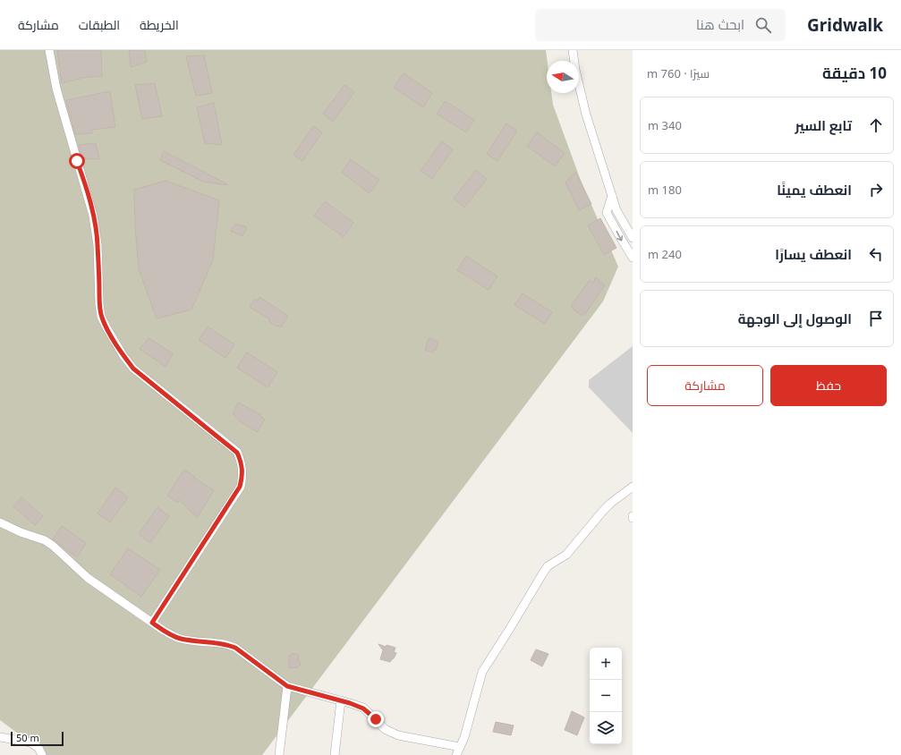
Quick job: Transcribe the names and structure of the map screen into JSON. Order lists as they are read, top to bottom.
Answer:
{
  "scale_bar": "50 m",
  "north": "left",
  "page": {
    "header": "Gridwalk",
    "search": "ابحث هنا",
    "nav": ["الخريطة", "الطبقات", "مشاركة"],
    "heading": ["10 دقيقة", "سيرًا · 760 m"],
    "list": [
      ["تابع السير", "340 m"],
      ["انعطف يمينًا", "180 m"],
      ["انعطف يسارًا", "240 m"],
      "الوصول إلى الوجهة"
    ],
    "buttons": ["حفظ", "مشاركة"],
    "map_buttons": ["+", "−"],
    "scale": "50 m"
  }
}
